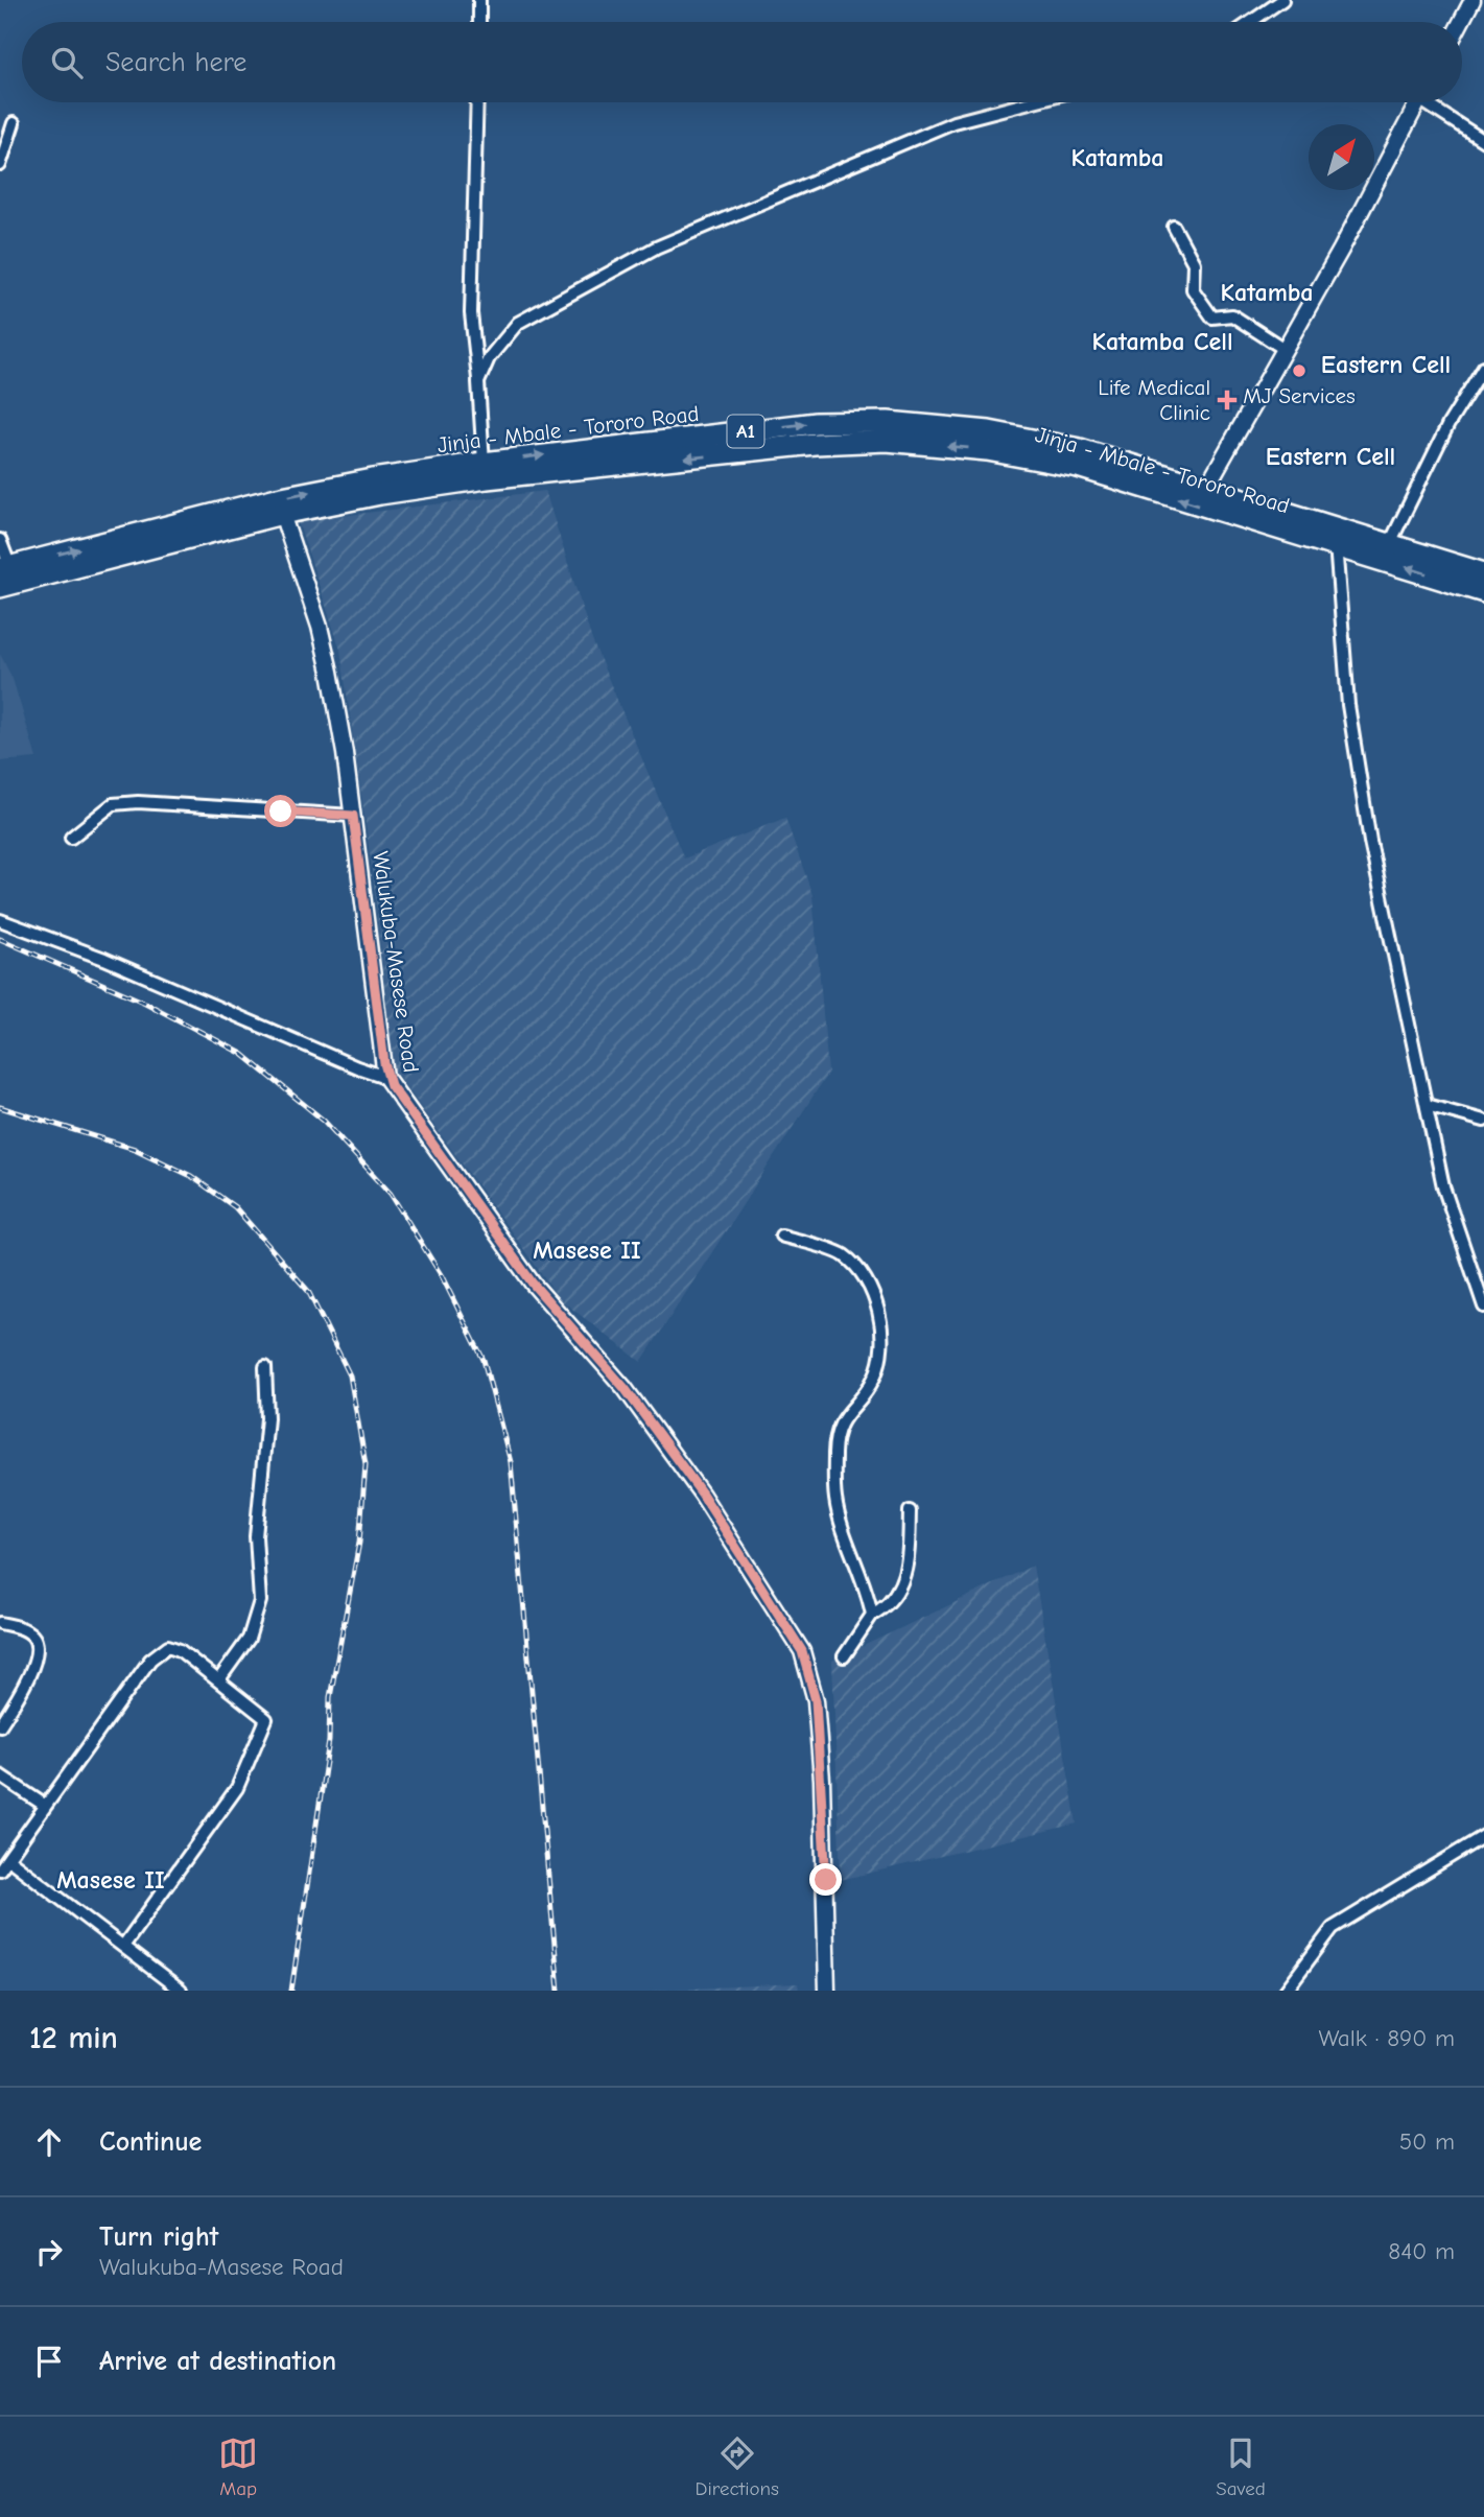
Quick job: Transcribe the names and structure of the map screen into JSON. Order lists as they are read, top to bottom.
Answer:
{
  "streets": {
    "highway": ["Jinja - Mbale - Tororo Road", "A1"],
    "street": ["Walukuba-Masese Road"]
  },
  "crossings": [
    ["Jinja - Mbale - Tororo Road", "Walukuba-Masese Road"]
  ],
  "districts": [
    "Katamba",
    "Katamba",
    "Katamba Cell",
    "Eastern Cell",
    "Eastern Cell",
    "Masese II",
    "Masese II"
  ],
  "places": {
    "other": ["MJ Services"],
    "health": ["Life Medical Clinic"]
  },
  "north": "top right",
  "page": {
    "search": "Search here",
    "heading": ["12 min", "Walk · 890 m"],
    "list": [
      ["Continue", "50 m"],
      ["Turn right", "Walukuba-Masese Road", "840 m"],
      "Arrive at destination"
    ],
    "nav": ["Map", "Directions", "Saved"]
  }
}
